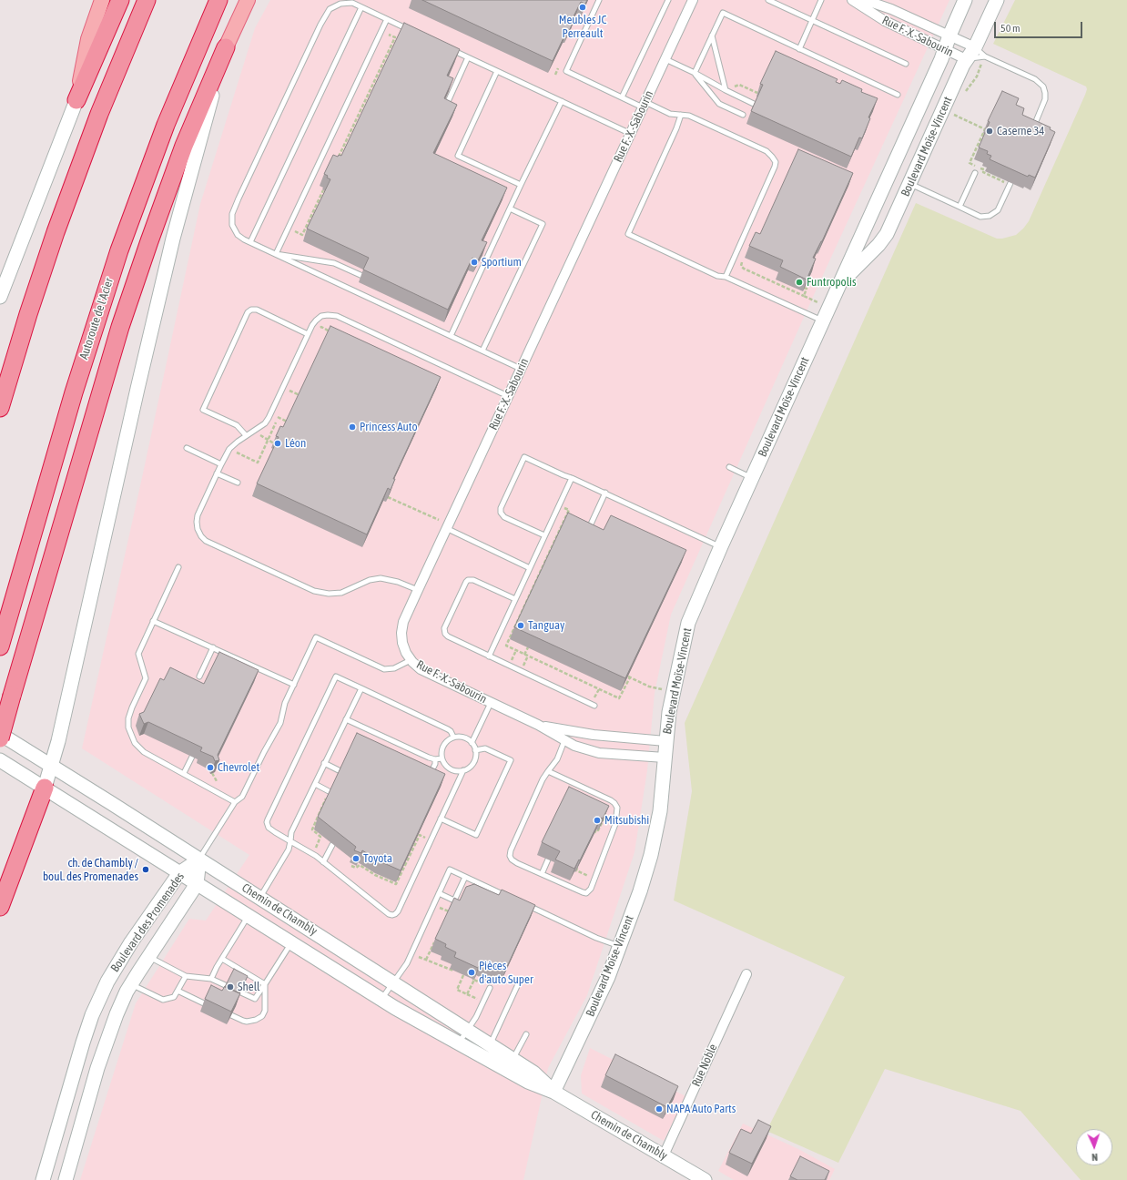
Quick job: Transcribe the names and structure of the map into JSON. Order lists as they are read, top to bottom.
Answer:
{
  "streets": {
    "highway": ["Autoroute de l'Acier"],
    "street": [
      "Rue F.-X.-Sabourin",
      "Boulevard Moïse-Vincent",
      "Chemin de Chambly",
      "Boulevard des Promenades",
      "Rue Noble"
    ]
  },
  "crossings": [
    ["Rue F.-X.-Sabourin", "Boulevard Moïse-Vincent"],
    ["Boulevard Moïse-Vincent", "Chemin de Chambly"],
    ["Chemin de Chambly", "Boulevard des Promenades"],
    ["Chemin de Chambly", "Rue Noble"]
  ],
  "places": [
    "Meubles JC Perreault",
    "Caserne 34",
    "Sportium",
    "Funtropolis",
    "Princess Auto",
    "Léon",
    "Tanguay",
    "Chevrolet",
    "Mitsubishi",
    "Toyota",
    "ch. de Chambly / boul. des Promenades",
    "Pièces d'auto Super",
    "Shell",
    "NAPA Auto Parts"
  ],
  "scale_bar": "50 m",
  "north": "bottom"
}
